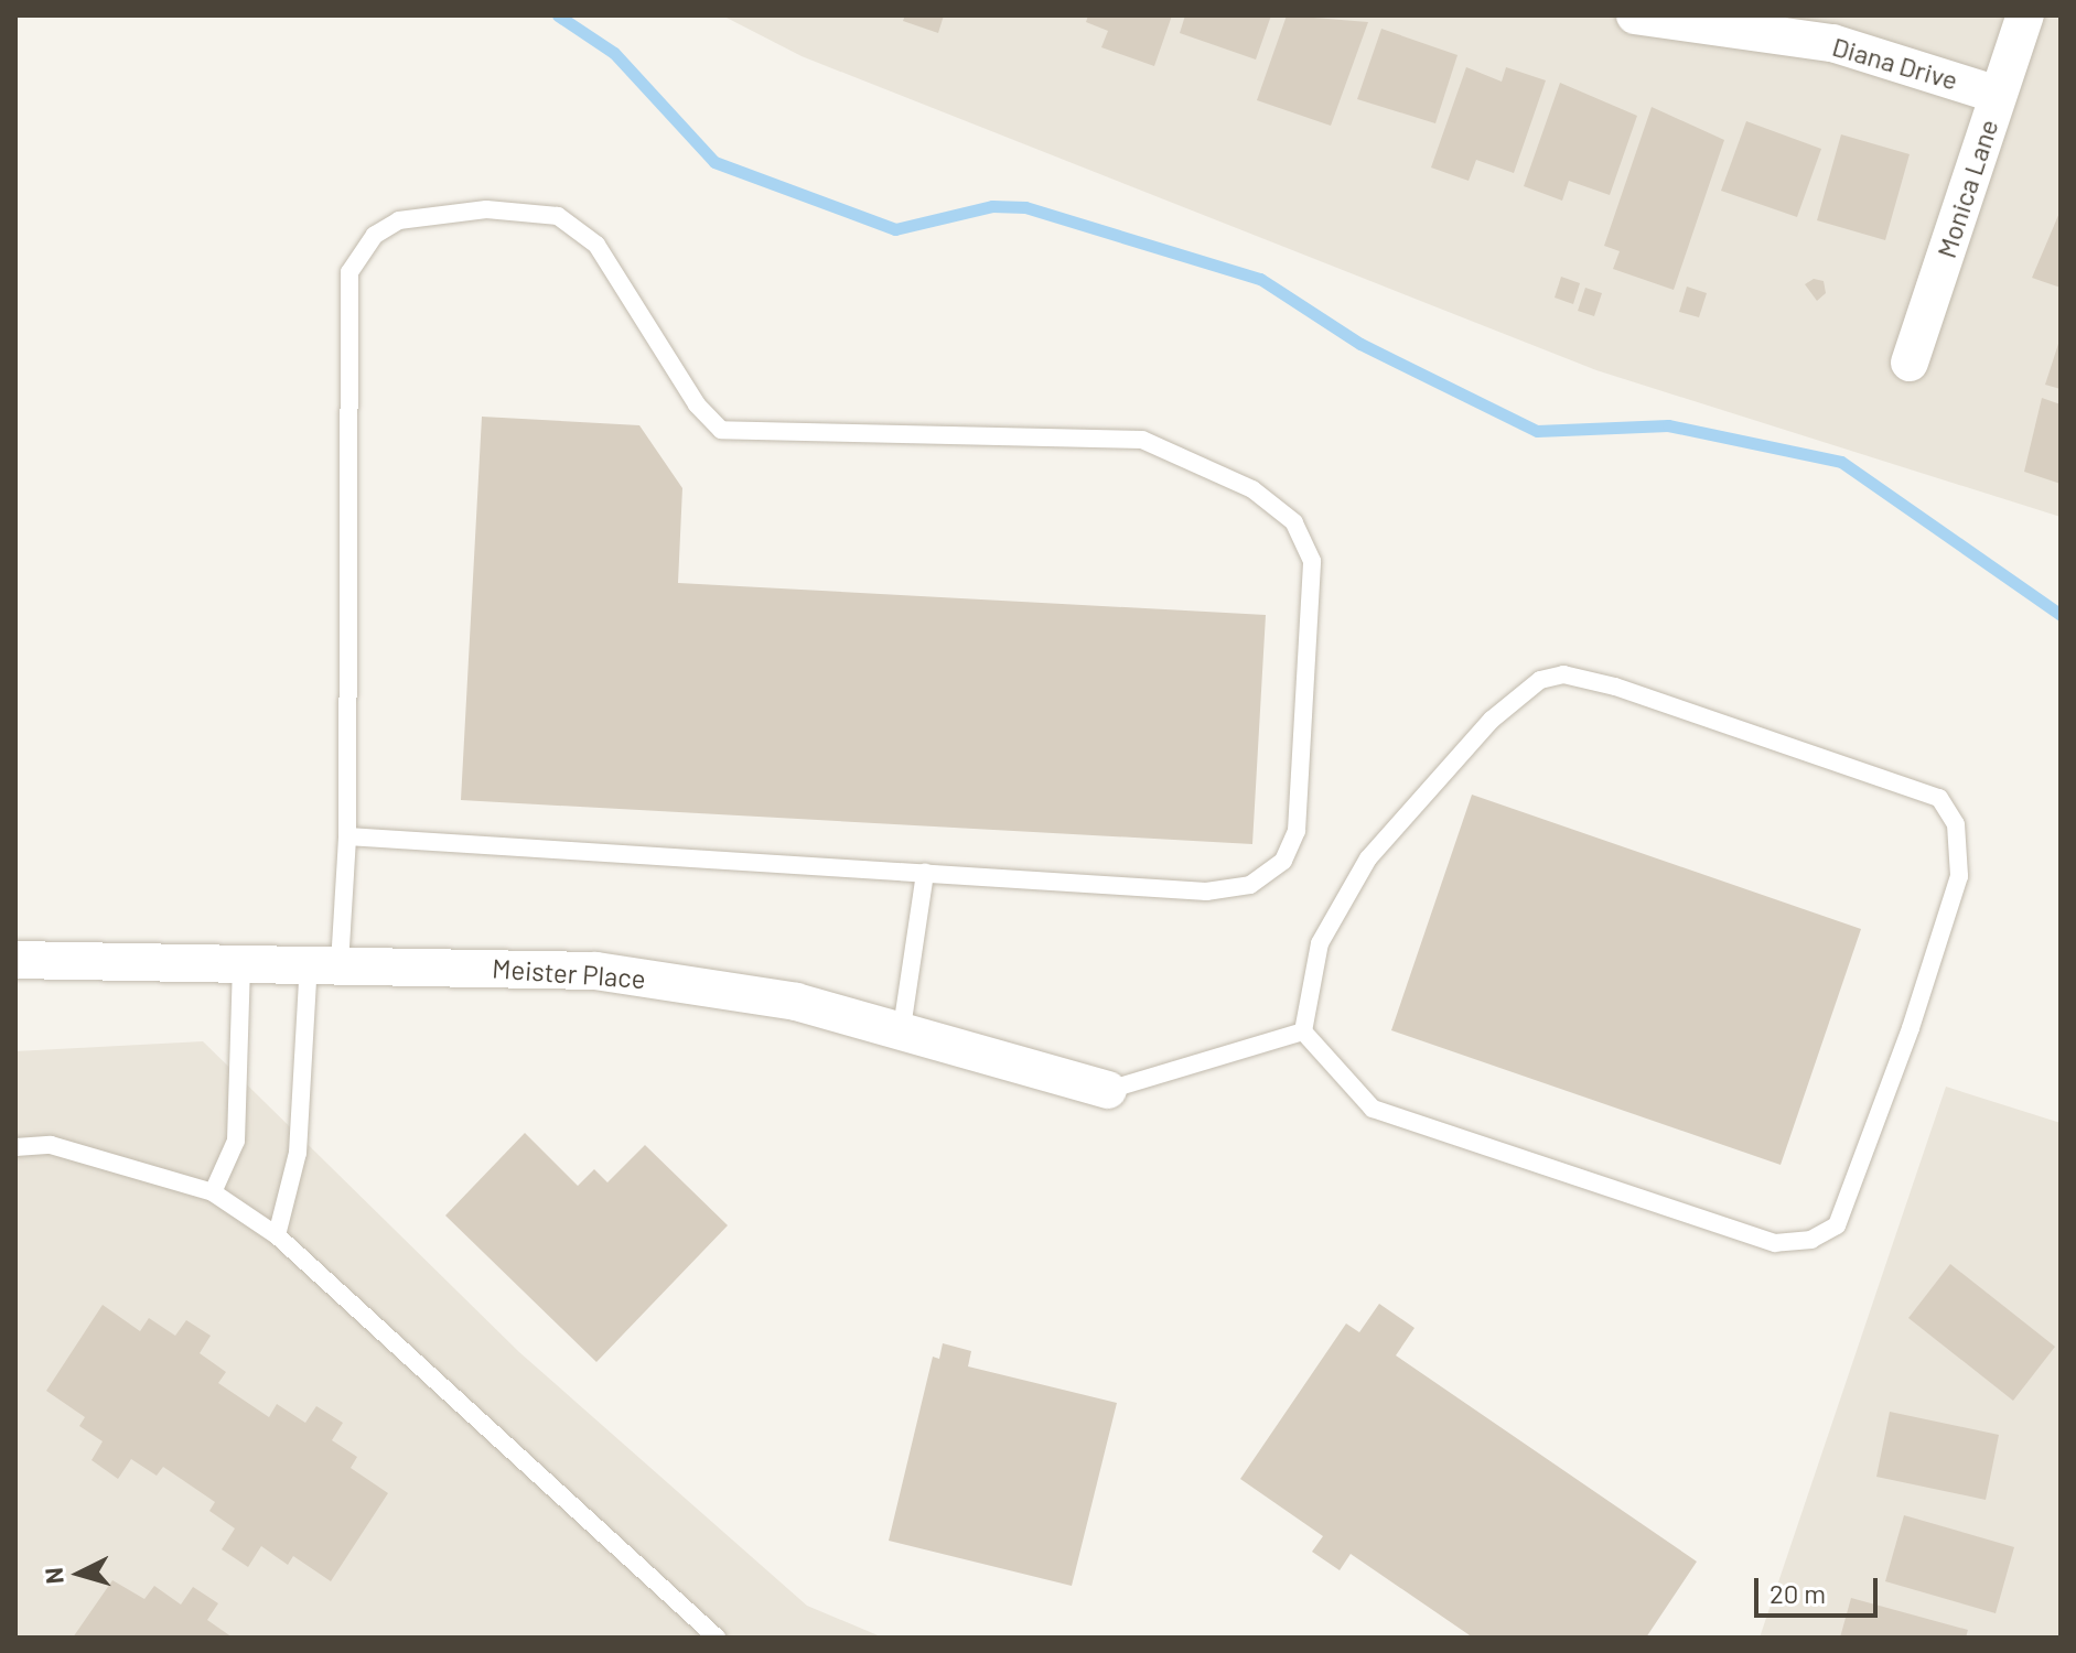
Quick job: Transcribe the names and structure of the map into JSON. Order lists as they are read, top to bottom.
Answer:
{
  "streets": {
    "street": ["Diana Drive", "Monica Lane", "Meister Place"]
  },
  "crossings": [
    ["Diana Drive", "Monica Lane"]
  ],
  "scale_bar": "20 m",
  "north": "left"
}
